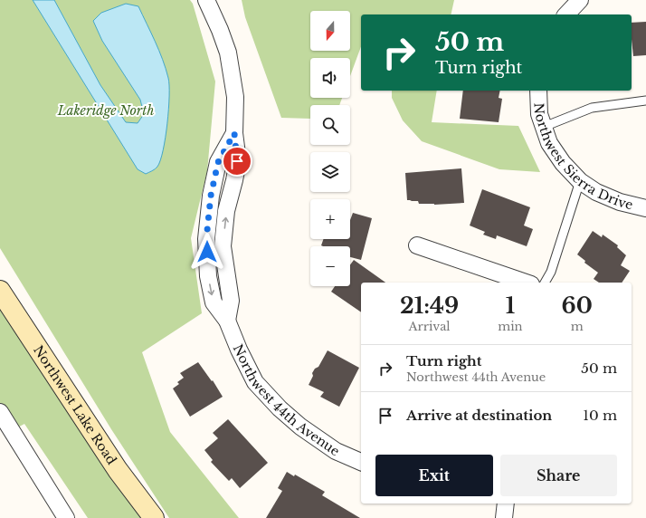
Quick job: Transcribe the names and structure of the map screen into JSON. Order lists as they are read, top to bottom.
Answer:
{
  "streets": {
    "main road": ["Northwest Lake Road"],
    "street": ["Northwest Sierra Drive", "Northwest 44th Avenue"]
  },
  "parks": ["Lakeridge North"],
  "north": "bottom",
  "page": {
    "map_buttons": ["+", "−"],
    "turn": ["50 m", "Turn right"],
    "eta": [
      "21:49",
      "Arrival",
      "1",
      "min",
      "60",
      "m"
    ],
    "list": [
      {
        "name": "Turn right",
        "note": "Northwest 44th Avenue",
        "value": "50 m"
      },
      {
        "name": "Arrive at destination",
        "value": "10 m"
      }
    ],
    "buttons": ["Exit", "Share"]
  }
}
